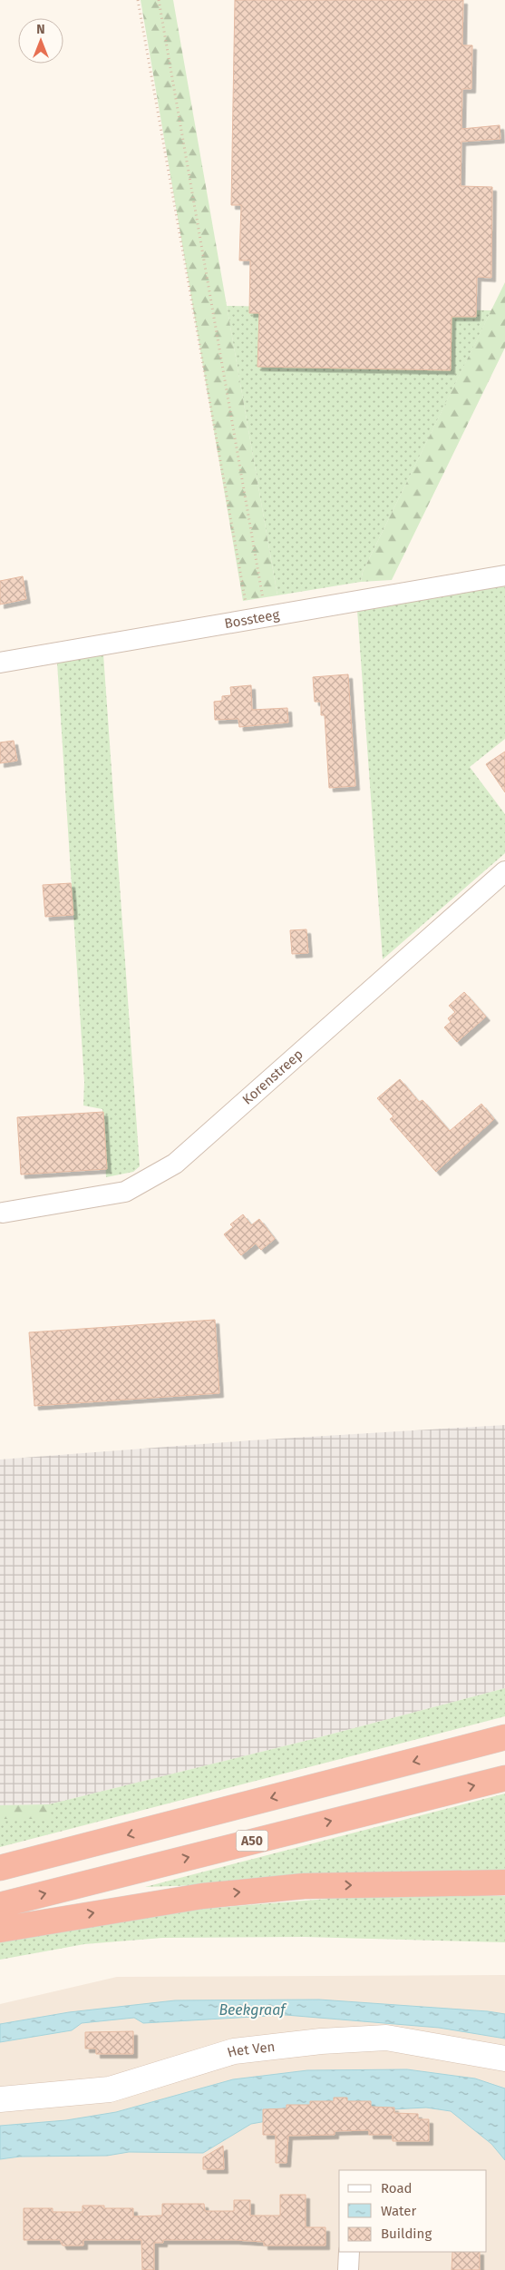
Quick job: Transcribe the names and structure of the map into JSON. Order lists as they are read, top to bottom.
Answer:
{
  "streets": {
    "highway": ["A50"],
    "street": ["Bossteeg", "Korenstreep", "Het Ven"]
  },
  "water": ["Beekgraaf"],
  "legend": ["Road", "Water", "Building"],
  "north": "top"
}
